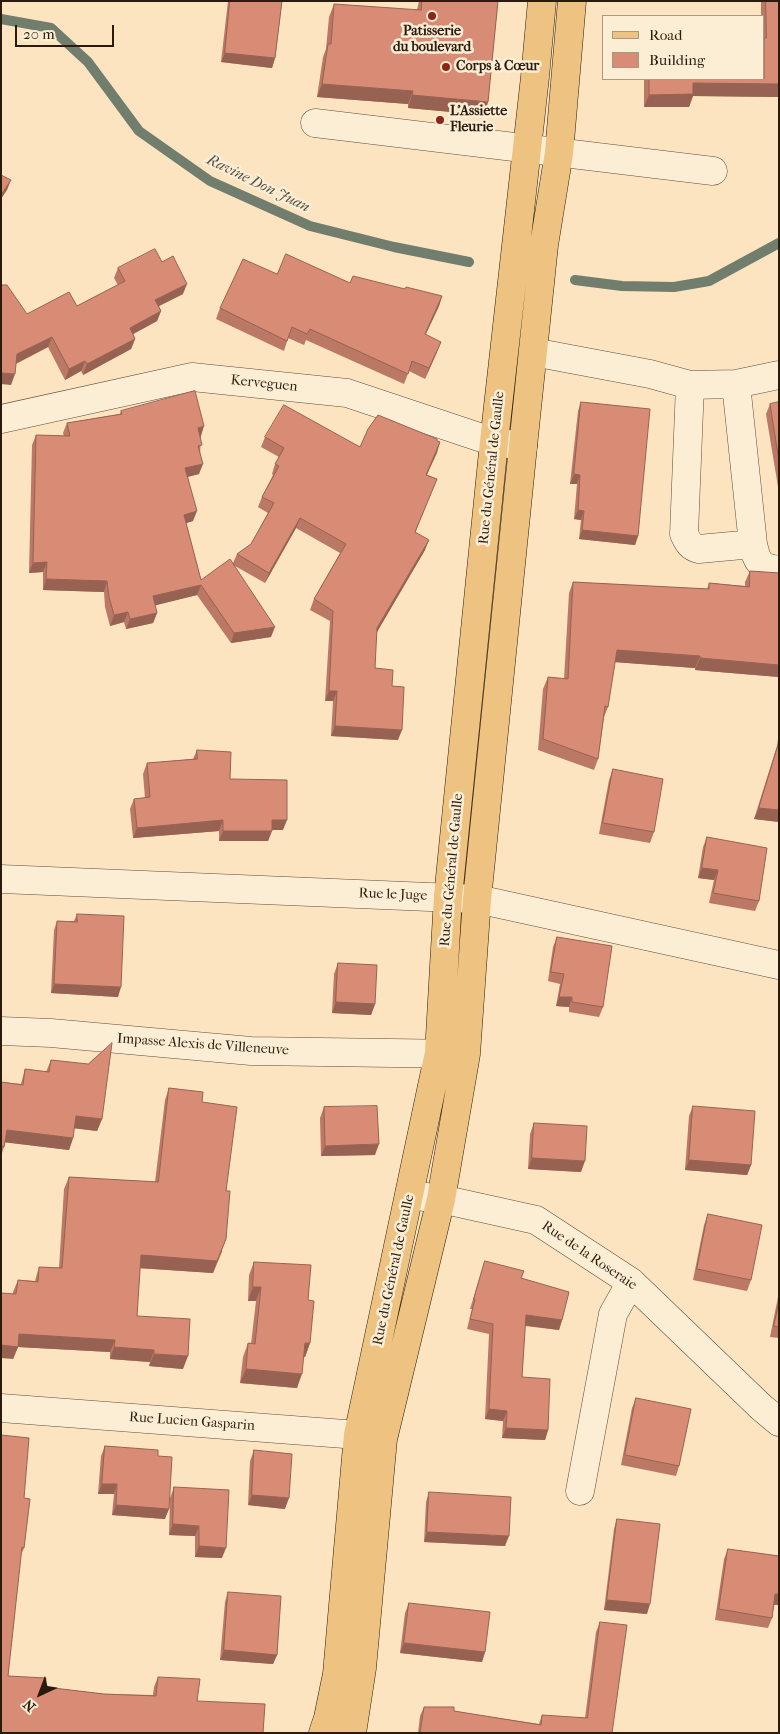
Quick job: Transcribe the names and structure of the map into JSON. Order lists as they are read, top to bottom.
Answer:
{
  "streets": {
    "main road": ["Rue du Général de Gaulle"],
    "street": [
      "Kerveguen",
      "Rue le Juge",
      "Impasse Alexis de Villeneuve",
      "Rue de la Roseraie",
      "Rue Lucien Gasparin"
    ]
  },
  "crossings": [
    ["Kerveguen", "Rue du Général de Gaulle"],
    ["Rue du Général de Gaulle", "Rue le Juge"],
    ["Rue du Général de Gaulle", "Impasse Alexis de Villeneuve"],
    ["Rue du Général de Gaulle", "Rue de la Roseraie"],
    ["Rue du Général de Gaulle", "Rue Lucien Gasparin"]
  ],
  "water": ["Ravine Don Juan"],
  "places": ["Patisserie du boulevard", "Corps à Cœur", "L'Assiette Fleurie"],
  "legend": ["Road", "Building"],
  "scale_bar": "20 m",
  "north": "bottom left"
}
